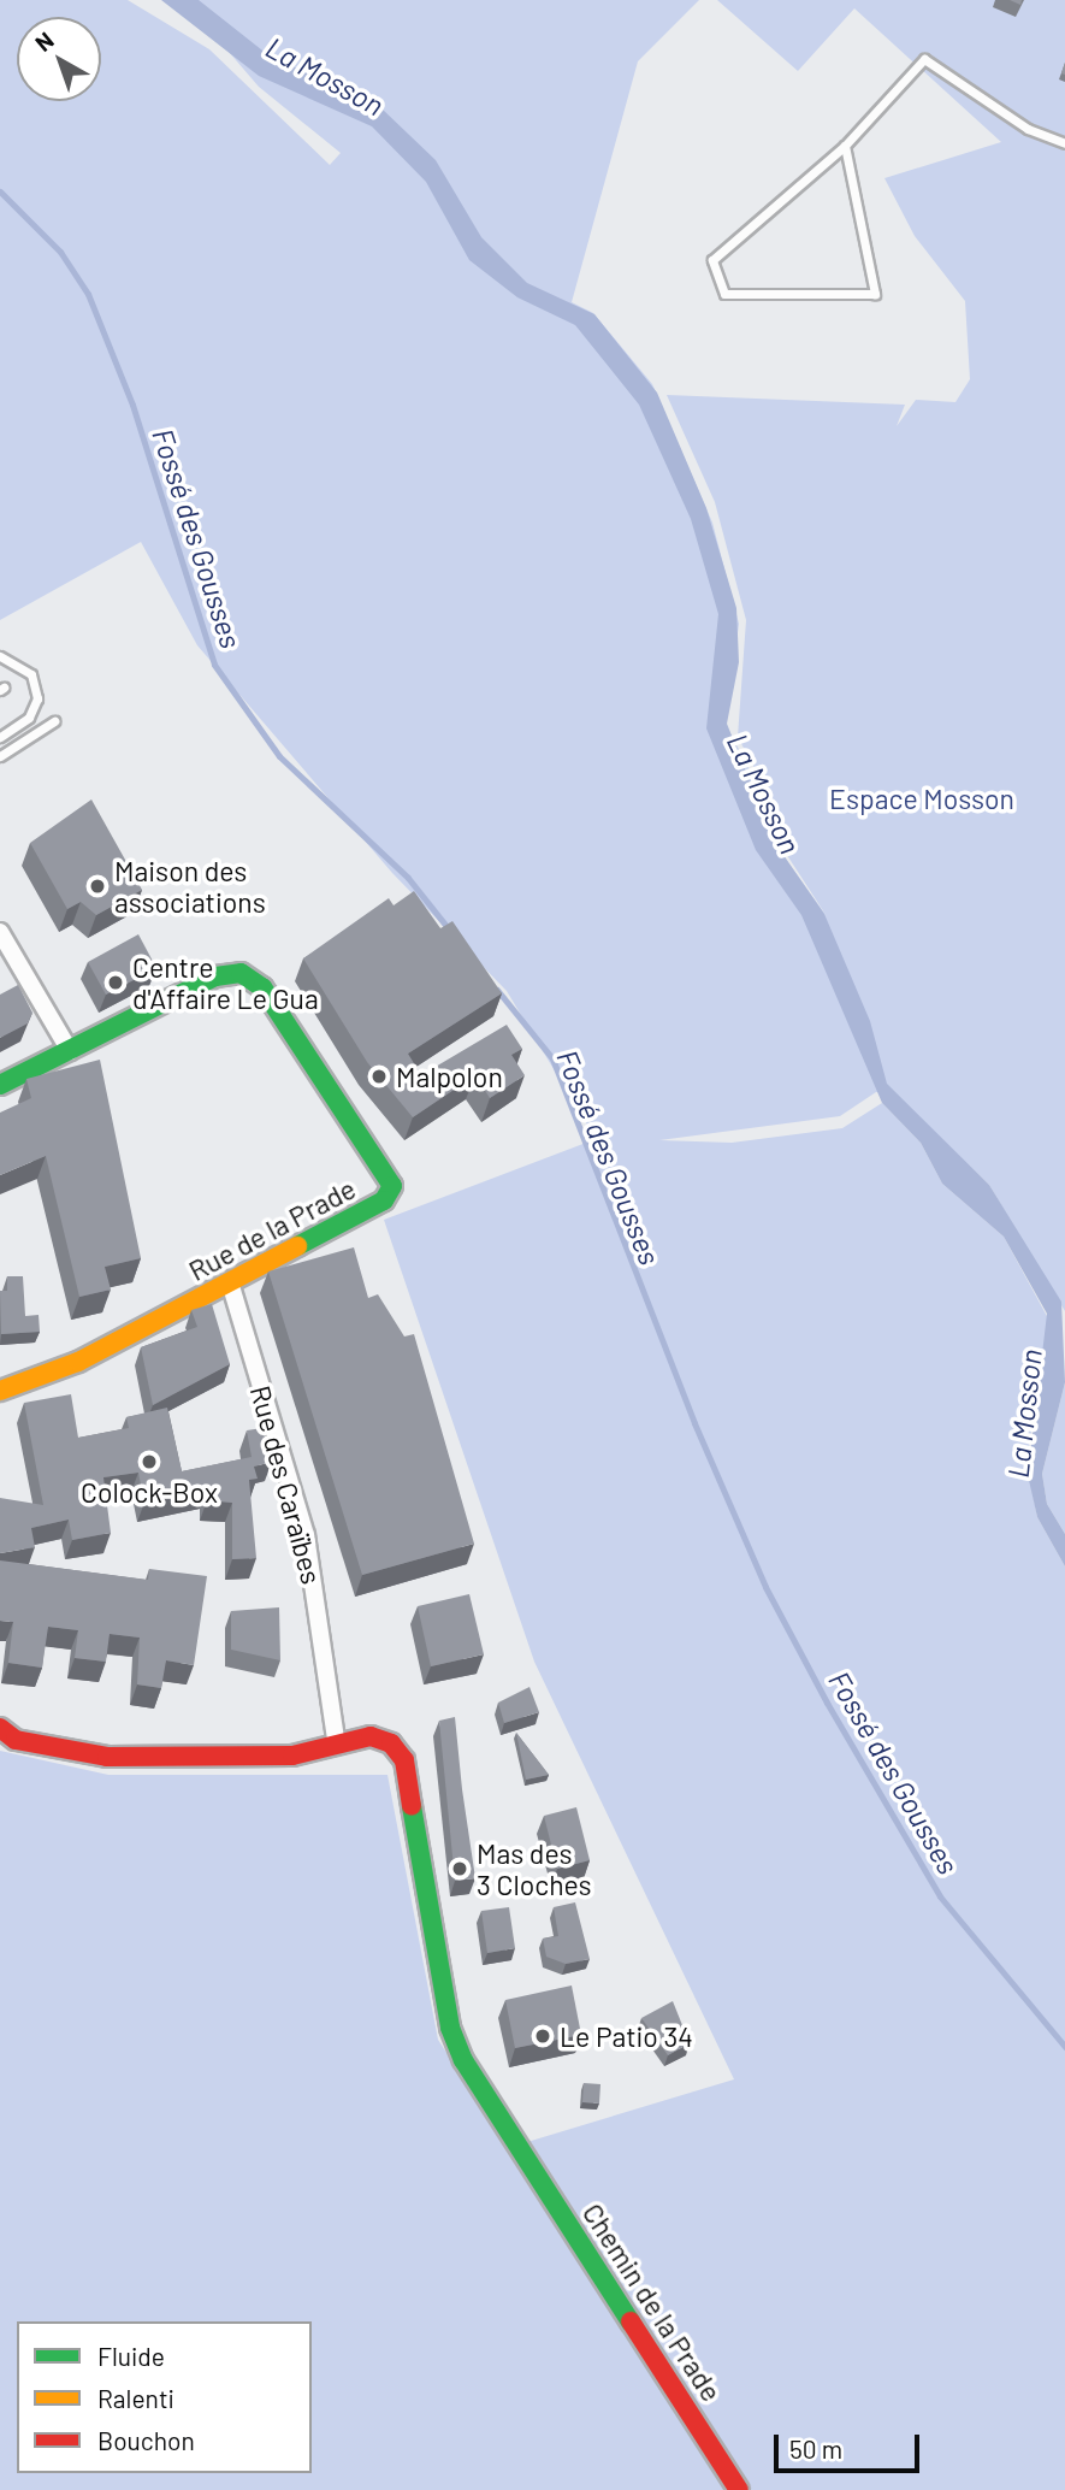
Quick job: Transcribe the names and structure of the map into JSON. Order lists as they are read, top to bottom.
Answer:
{
  "streets": {
    "street": ["Rue de la Prade", "Rue des Caraïbes", "Chemin de la Prade"]
  },
  "crossings": [
    ["Rue de la Prade", "Rue des Caraïbes"],
    ["Rue des Caraïbes", "Chemin de la Prade"]
  ],
  "water": ["La Mosson", "Fossé des Gousses"],
  "parks": ["Espace Mosson"],
  "places": [
    "Maison des associations",
    "Centre d'Affaire Le Gua",
    "Malpolon",
    "Colock-Box",
    "Mas des 3 Cloches",
    "Le Patio 34"
  ],
  "legend": ["Fluide", "Ralenti", "Bouchon"],
  "scale_bar": "50 m",
  "north": "top left"
}
